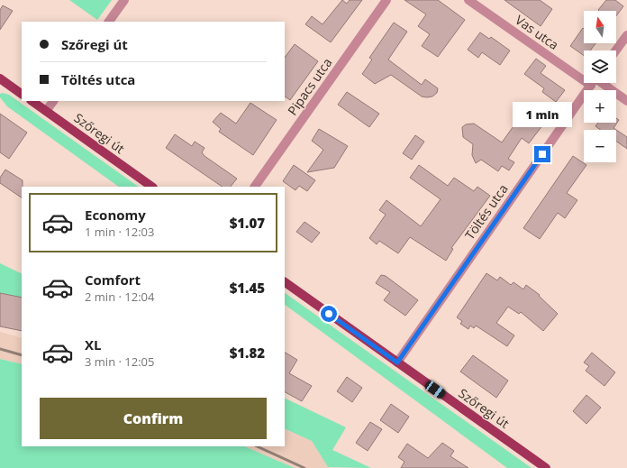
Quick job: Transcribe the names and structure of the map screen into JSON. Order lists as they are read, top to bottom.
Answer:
{
  "streets": {
    "main road": ["Szőregi út"],
    "street": ["Vas utca", "Pipacs utca", "Töltés utca"]
  },
  "crossings": [
    ["Szőregi út", "Töltés utca"]
  ],
  "north": "top",
  "page": {
    "map_buttons": ["+", "−"],
    "banner": ["Szőregi út", "Töltés utca"],
    "bubble": "1 min",
    "list": [
      {
        "name": "Economy",
        "note": "1 min · 12:03",
        "value": "$1.07"
      },
      {
        "name": "Comfort",
        "note": "2 min · 12:04",
        "value": "$1.45"
      },
      {
        "name": "XL",
        "note": "3 min · 12:05",
        "value": "$1.82"
      }
    ],
    "buttons": "Confirm"
  }
}
